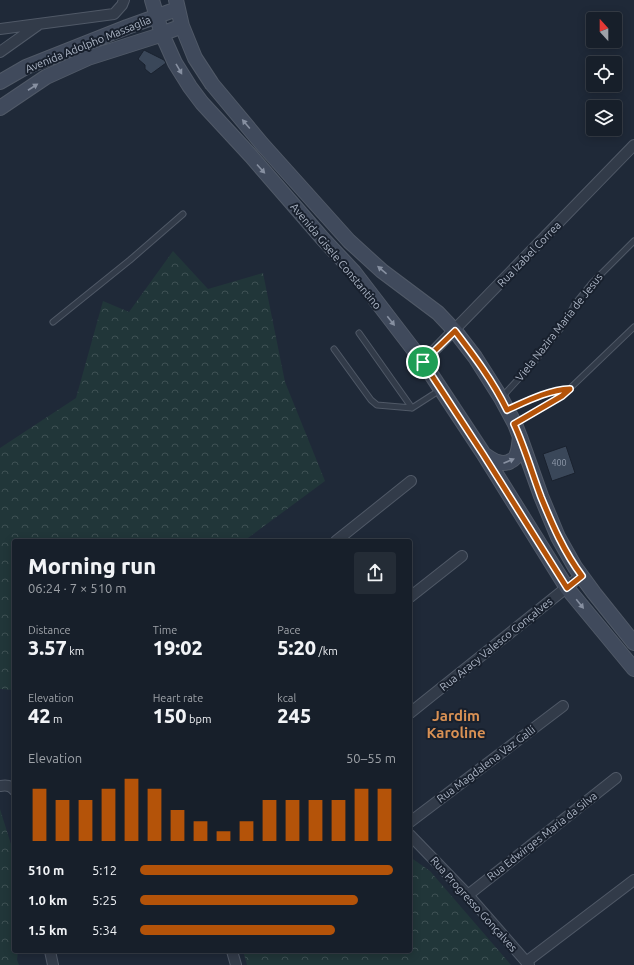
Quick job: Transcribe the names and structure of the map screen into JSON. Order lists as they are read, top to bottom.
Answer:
{
  "streets": {
    "main road": ["Avenida Adolpho Massaglia", "Avenida Gisele Constantino"],
    "street": [
      "Rua Izabel Correa",
      "Rua Aracy Valesco Gonçalves",
      "Rua Magdalena Vaz Galli",
      "Rua Edwirges Maria da Silva",
      "Rua Progresso Gonçalves"
    ],
    "lane": ["Viela Nazira Maria de Jesus"]
  },
  "crossings": [
    ["Avenida Adolpho Massaglia", "Avenida Gisele Constantino"],
    ["Rua Izabel Correa", "Avenida Gisele Constantino"],
    ["Avenida Gisele Constantino", "Viela Nazira Maria de Jesus"],
    ["Avenida Gisele Constantino", "Rua Aracy Valesco Gonçalves"],
    ["Rua Edwirges Maria da Silva", "Rua Progresso Gonçalves"]
  ],
  "districts": ["Jardim Karoline"],
  "house_numbers": ["400"],
  "north": "top",
  "page": {
    "heading": ["Morning run", "06:24 · 7 × 510 m"],
    "stats": [
      ["Distance", "3.57 km"],
      ["Time", "19:02"],
      ["Pace", "5:20 /km"],
      ["Elevation", "42 m"],
      ["Heart rate", "150 bpm"],
      ["kcal", "245"]
    ],
    "chart": ["Elevation", "50–55 m"],
    "list": [
      {
        "name": "510 m",
        "note": "5:12"
      },
      {
        "name": "1.0 km",
        "note": "5:25"
      },
      {
        "name": "1.5 km",
        "note": "5:34"
      }
    ]
  }
}
